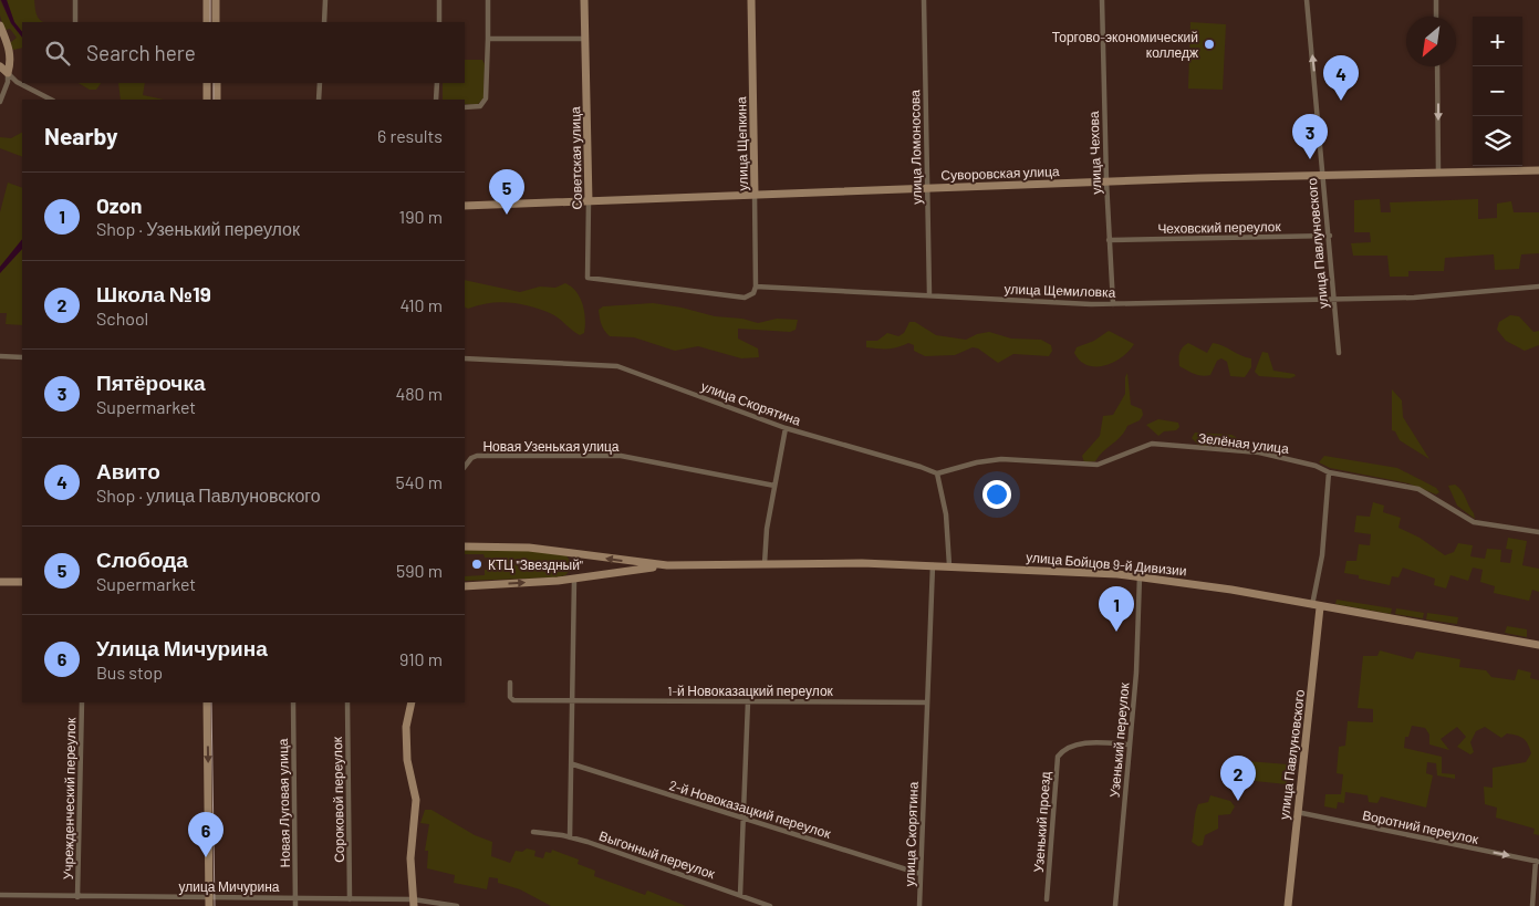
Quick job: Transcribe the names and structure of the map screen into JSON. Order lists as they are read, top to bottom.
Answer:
{
  "streets": {
    "street": [
      "улица Щепкина",
      "улица Ломоносова",
      "улица Чехова",
      "Советская улица",
      "Суворовская улица",
      "Чеховский переулок",
      "улица Павлуновского",
      "улица Щемиловка",
      "улица Скорятина",
      "Зелёная улица",
      "Новая Узенькая улица",
      "улица Бойцов 9-й Дивизии",
      "1-й Новоказацкий переулок",
      "Узенький переулок",
      "Учрежденческий переулок",
      "Сороковой переулок",
      "Новая Луговая улица",
      "2-й Новоказацкий переулок",
      "Узенький проезд",
      "Воротний переулок",
      "Выгонный переулок",
      "улица Мичурина"
    ]
  },
  "crossings": [
    ["улица Щепкина", "Суворовская улица"],
    ["улица Щепкина", "улица Щемиловка"],
    ["улица Ломоносова", "Суворовская улица"],
    ["улица Ломоносова", "улица Щемиловка"],
    ["улица Чехова", "Суворовская улица"],
    ["улица Чехова", "Чеховский переулок"],
    ["улица Чехова", "улица Щемиловка"],
    ["Советская улица", "Суворовская улица"],
    ["Советская улица", "улица Щемиловка"],
    ["Суворовская улица", "улица Павлуновского"],
    ["Чеховский переулок", "улица Павлуновского"],
    ["улица Павлуновского", "улица Щемиловка"],
    ["улица Павлуновского", "Зелёная улица"],
    ["улица Павлуновского", "улица Бойцов 9-й Дивизии"],
    ["улица Павлуновского", "Воротний переулок"],
    ["улица Скорятина", "Зелёная улица"],
    ["улица Скорятина", "улица Бойцов 9-й Дивизии"],
    ["улица Скорятина", "1-й Новоказацкий переулок"],
    ["улица Скорятина", "2-й Новоказацкий переулок"],
    ["улица Бойцов 9-й Дивизии", "Узенький переулок"],
    ["Узенький переулок", "Узенький проезд"],
    ["Учрежденческий переулок", "улица Мичурина"],
    ["Сороковой переулок", "улица Мичурина"],
    ["Новая Луговая улица", "улица Мичурина"]
  ],
  "one_way": ["Воротний переулок"],
  "places": ["Торгово-экономический колледж", "КТЦ \"Звездный\""],
  "north": "bottom left",
  "page": {
    "map_buttons": ["+", "−"],
    "search": "Search here",
    "pins": [
      "4",
      "3",
      "5",
      "1",
      "2",
      "6"
    ],
    "heading": ["Nearby", "6 results"],
    "list": [
      {
        "mark": "1",
        "name": "Ozon",
        "note": "Shop · Узенький переулок",
        "value": "190 m"
      },
      {
        "mark": "2",
        "name": "Школа №19",
        "note": "School",
        "value": "410 m"
      },
      {
        "mark": "3",
        "name": "Пятёрочка",
        "note": "Supermarket",
        "value": "480 m"
      },
      {
        "mark": "4",
        "name": "Авито",
        "note": "Shop · улица Павлуновского",
        "value": "540 m"
      },
      {
        "mark": "5",
        "name": "Слобода",
        "note": "Supermarket",
        "value": "590 m"
      },
      {
        "mark": "6",
        "name": "Улица Мичурина",
        "note": "Bus stop",
        "value": "910 m"
      }
    ]
  }
}
